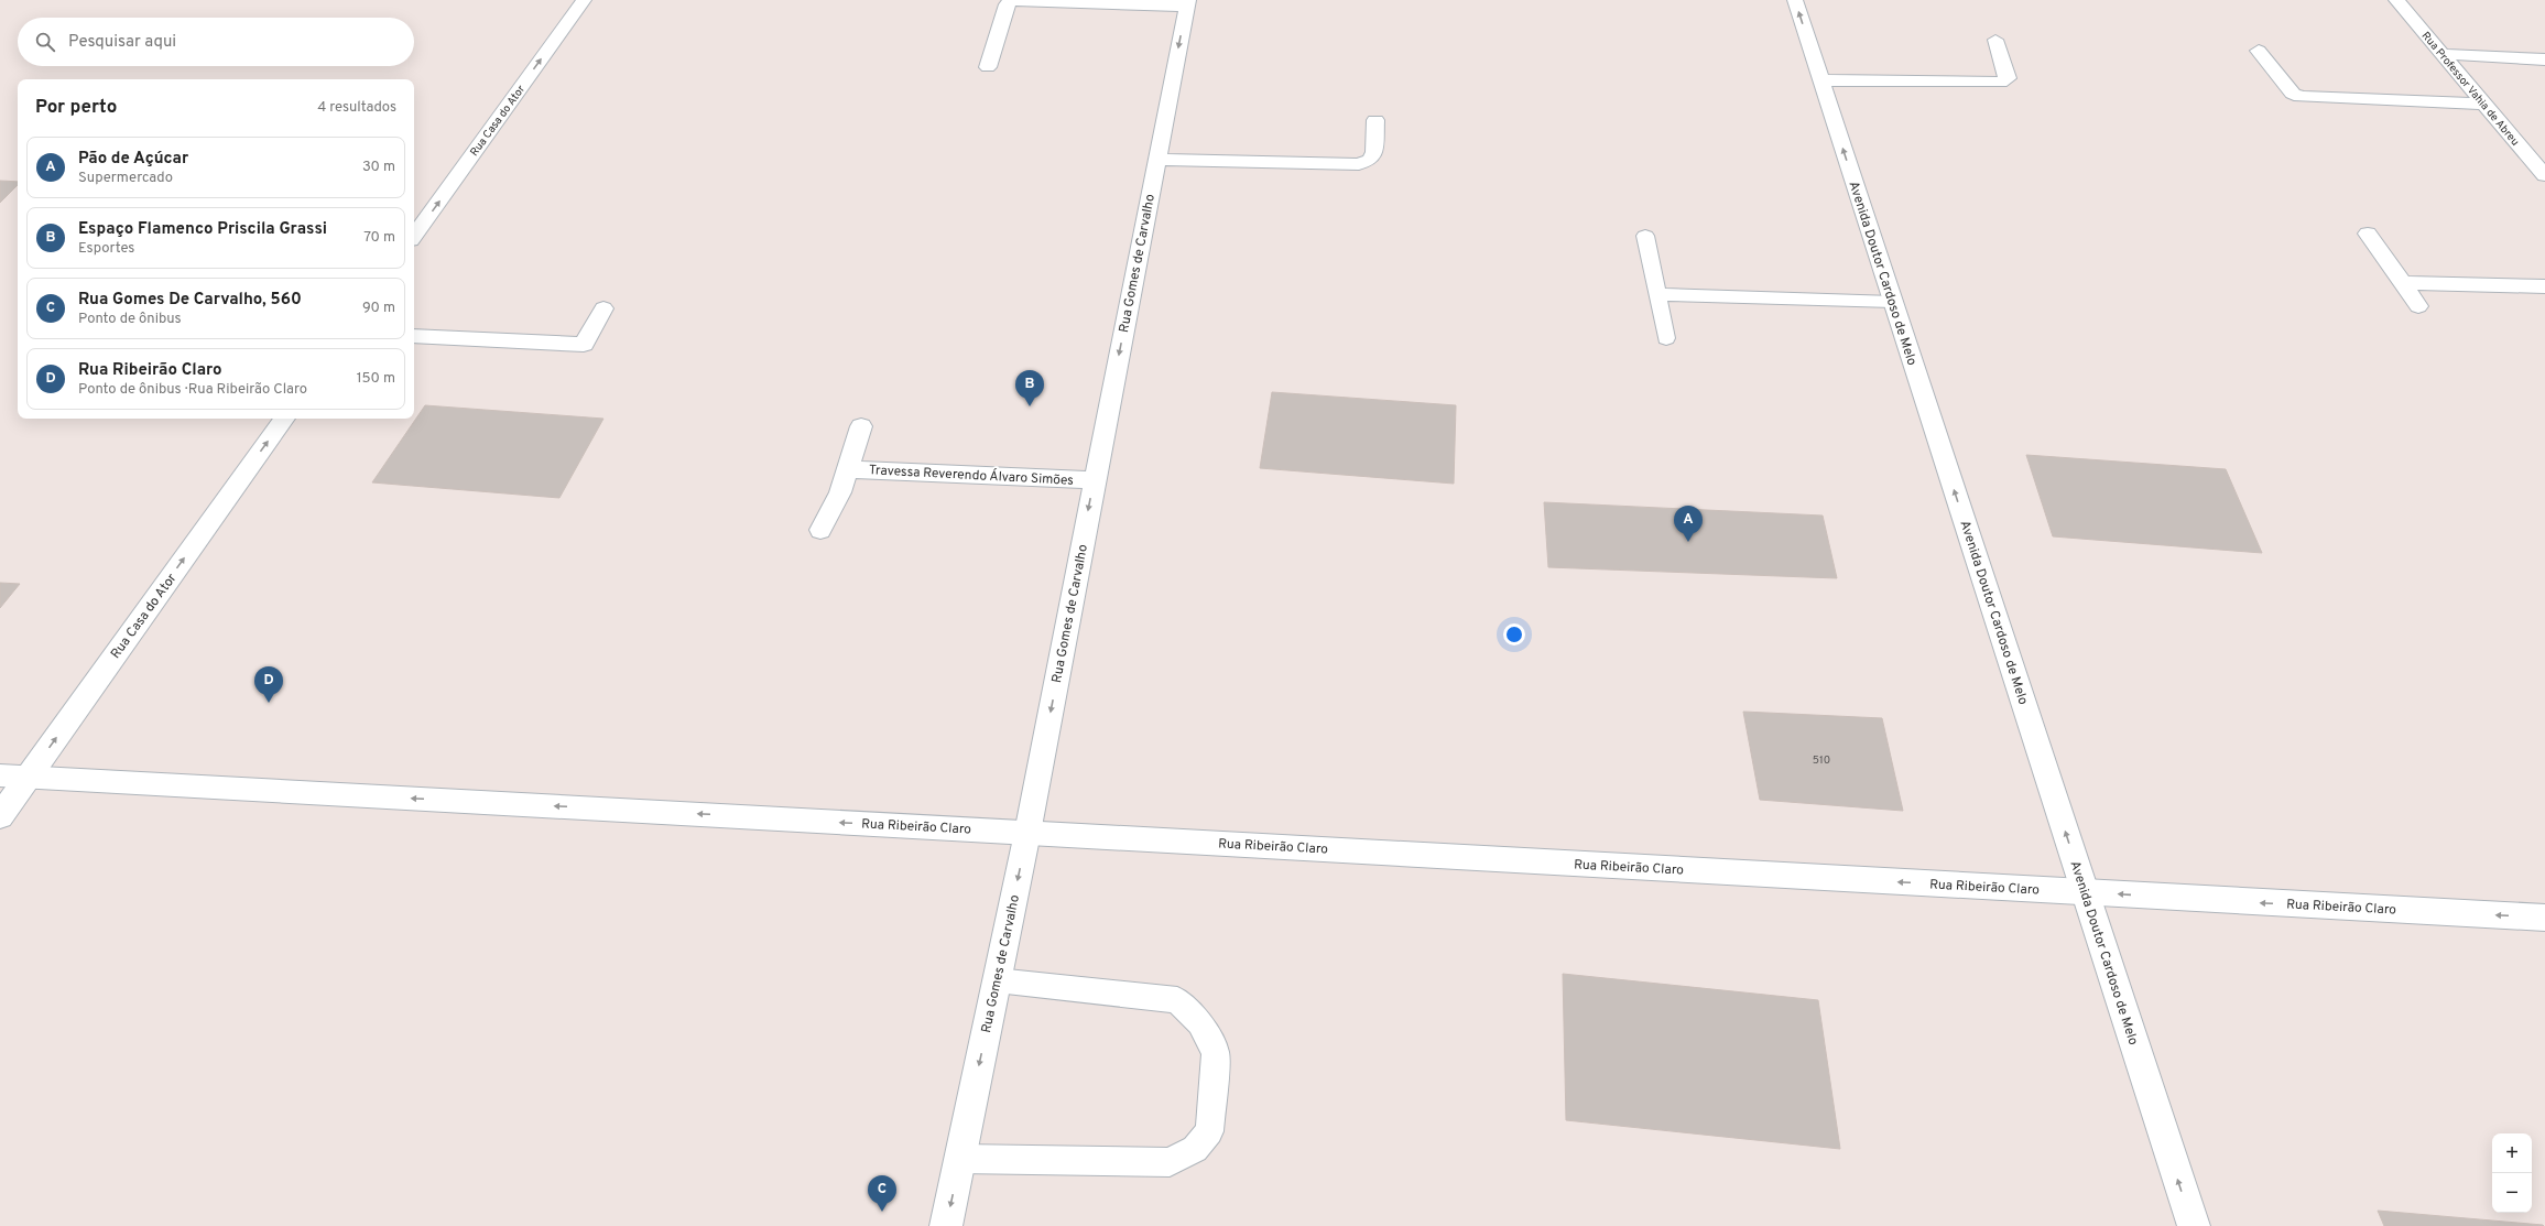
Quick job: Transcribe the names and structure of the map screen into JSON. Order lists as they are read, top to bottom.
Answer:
{
  "streets": {
    "street": [
      "Rua Professor Vahia de Abreu",
      "Rua Casa do Ator",
      "Rua Gomes de Carvalho",
      "Avenida Doutor Cardoso de Melo",
      "Travessa Reverendo Álvaro Simões",
      "Rua Ribeirão Claro"
    ]
  },
  "crossings": [
    ["Rua Casa do Ator", "Rua Ribeirão Claro"],
    ["Rua Gomes de Carvalho", "Travessa Reverendo Álvaro Simões"],
    ["Rua Gomes de Carvalho", "Rua Ribeirão Claro"],
    ["Avenida Doutor Cardoso de Melo", "Rua Ribeirão Claro"]
  ],
  "one_way": [
    "Rua Casa do Ator",
    "Rua Gomes de Carvalho",
    "Avenida Doutor Cardoso de Melo",
    "Rua Ribeirão Claro"
  ],
  "house_numbers": ["510"],
  "page": {
    "search": "Pesquisar aqui",
    "heading": ["Por perto", "4 resultados"],
    "list": [
      {
        "mark": "A",
        "name": "Pão de Açúcar",
        "note": "Supermercado",
        "value": "30 m"
      },
      {
        "mark": "B",
        "name": "Espaço Flamenco Priscila Grassi",
        "note": "Esportes",
        "value": "70 m"
      },
      {
        "mark": "C",
        "name": "Rua Gomes De Carvalho, 560",
        "note": "Ponto de ônibus",
        "value": "90 m"
      },
      {
        "mark": "D",
        "name": "Rua Ribeirão Claro",
        "note": "Ponto de ônibus · Rua Ribeirão Claro",
        "value": "150 m"
      }
    ],
    "pins": [
      "B",
      "A",
      "D",
      "C"
    ],
    "map_buttons": ["+", "−"]
  }
}
